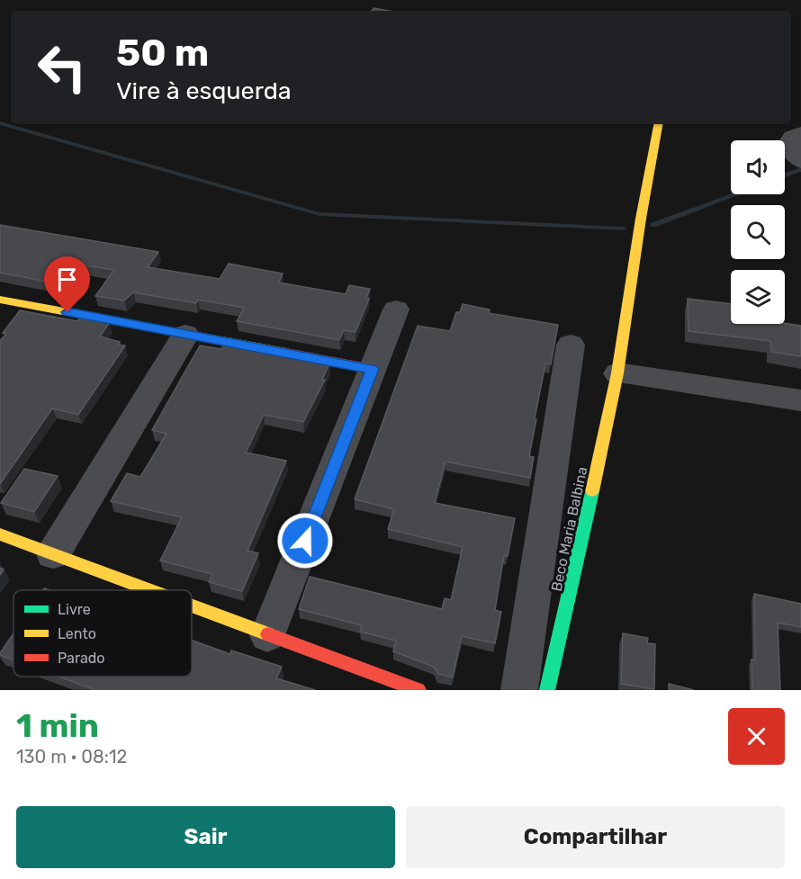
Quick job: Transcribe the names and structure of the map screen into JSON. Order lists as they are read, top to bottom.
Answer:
{
  "streets": {
    "street": ["Beco Maria Balbina"]
  },
  "legend": ["Livre", "Lento", "Parado"],
  "page": {
    "turn": ["50 m", "Vire à esquerda"],
    "heading": ["1 min", "130 m · 08:12"],
    "buttons": ["Sair", "Compartilhar"]
  }
}
